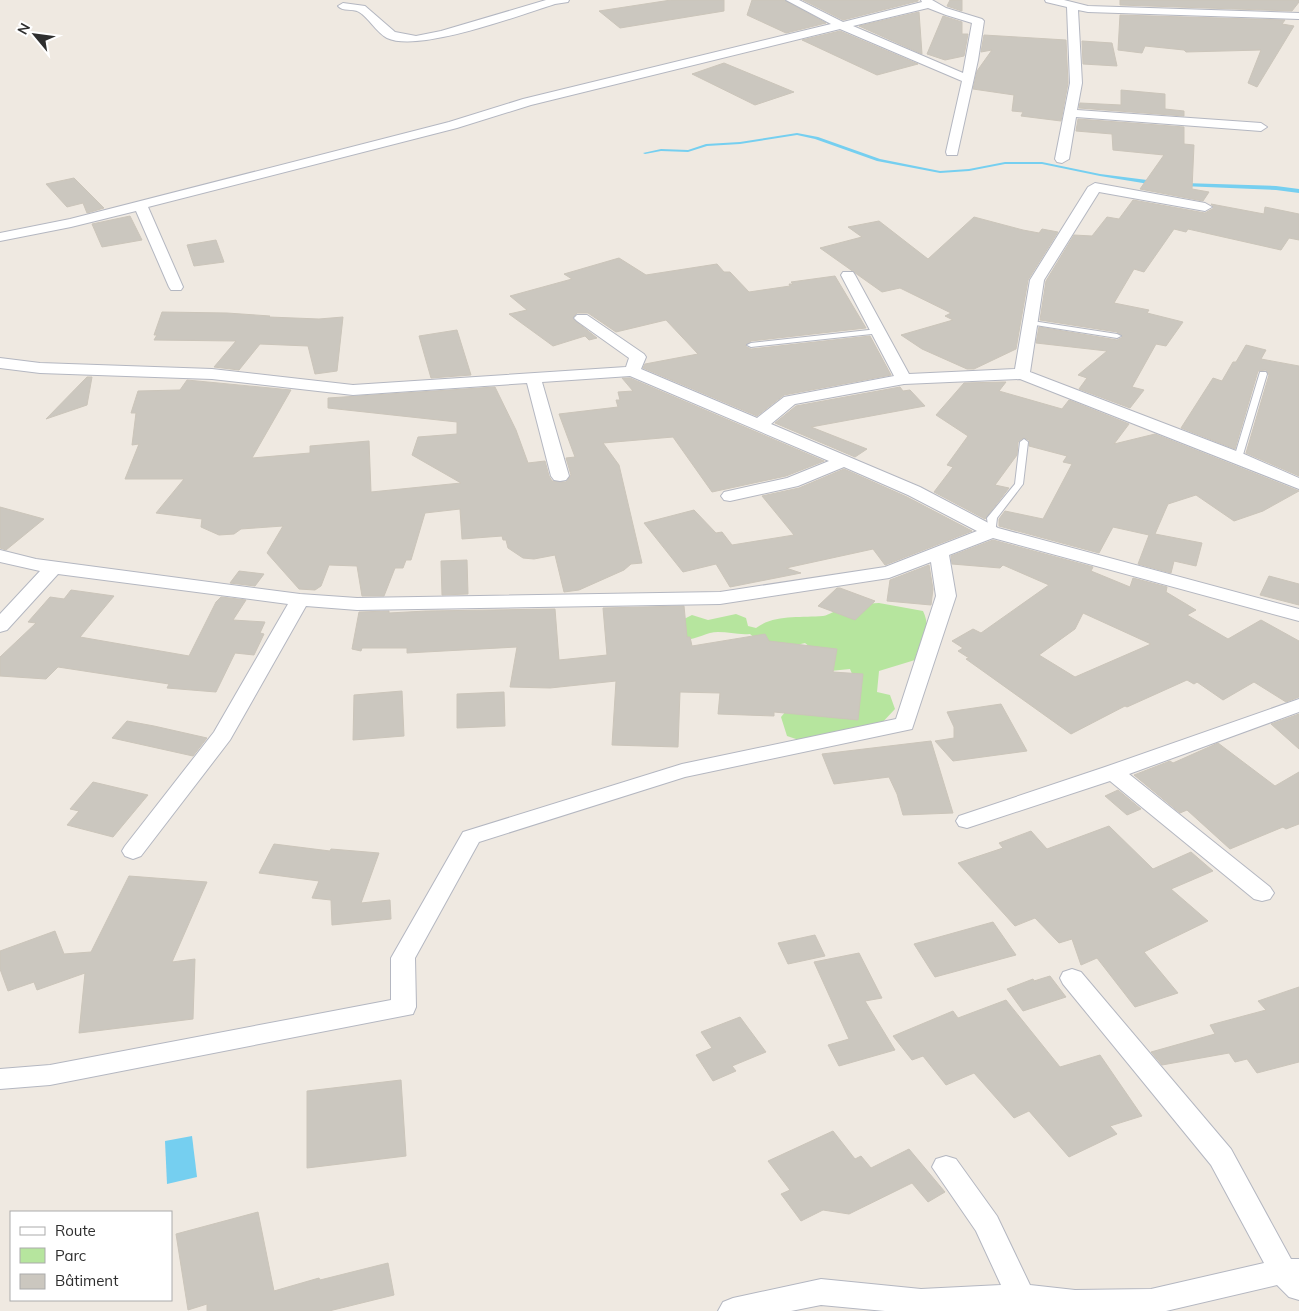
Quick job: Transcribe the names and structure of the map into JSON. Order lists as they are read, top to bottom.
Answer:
{
  "legend": ["Route", "Parc", "Bâtiment"],
  "north": "top left"
}
